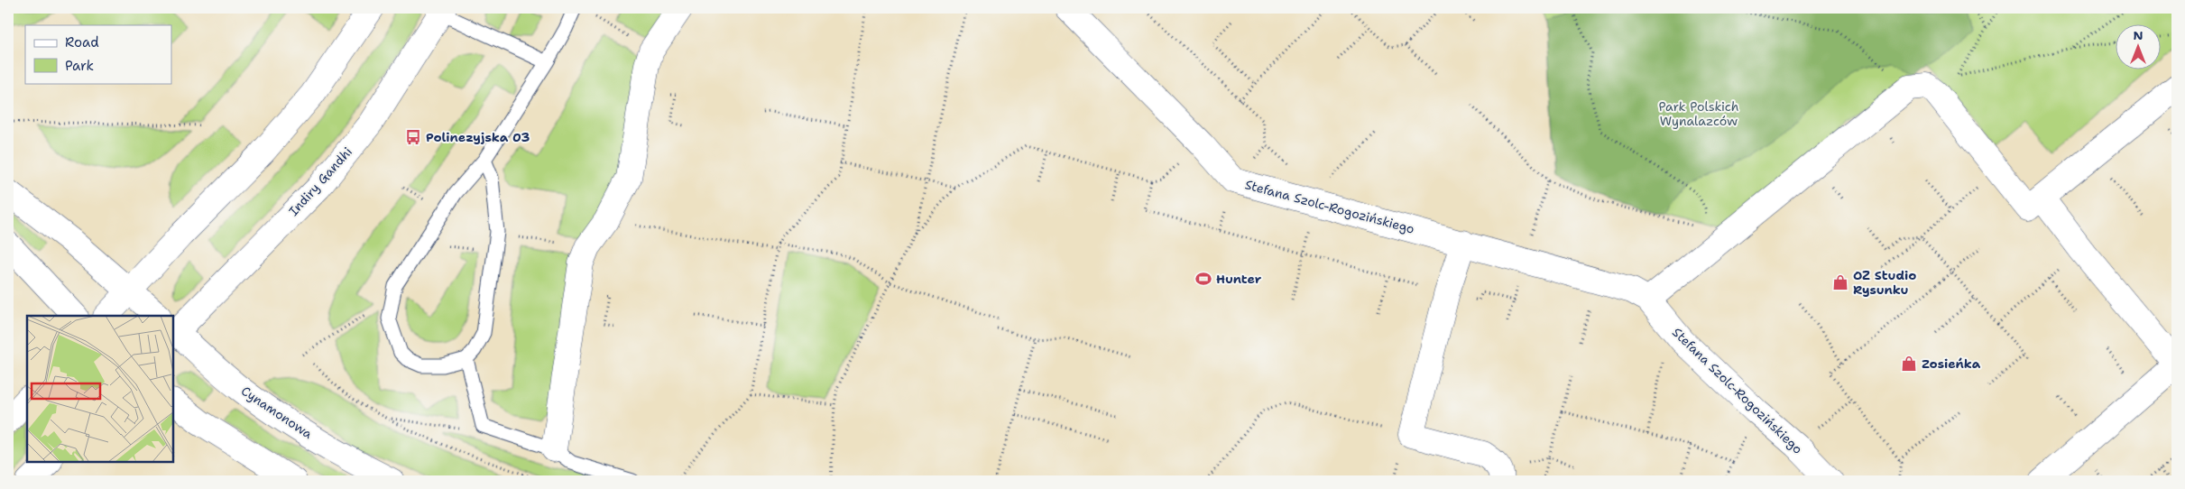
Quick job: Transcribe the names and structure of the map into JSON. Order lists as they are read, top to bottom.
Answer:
{
  "streets": {
    "street": ["Indiry Gandhi", "Stefana Szolc-Rogozińskiego", "Cynamonowa"]
  },
  "parks": ["Park Polskich Wynalazców"],
  "places": {
    "bus stop": ["Polinezyjska 03"],
    "sports": ["Hunter"],
    "shop": ["OZ Studio Rysunku", "Zosieńka"]
  },
  "legend": ["Road", "Park"],
  "north": "top"
}
